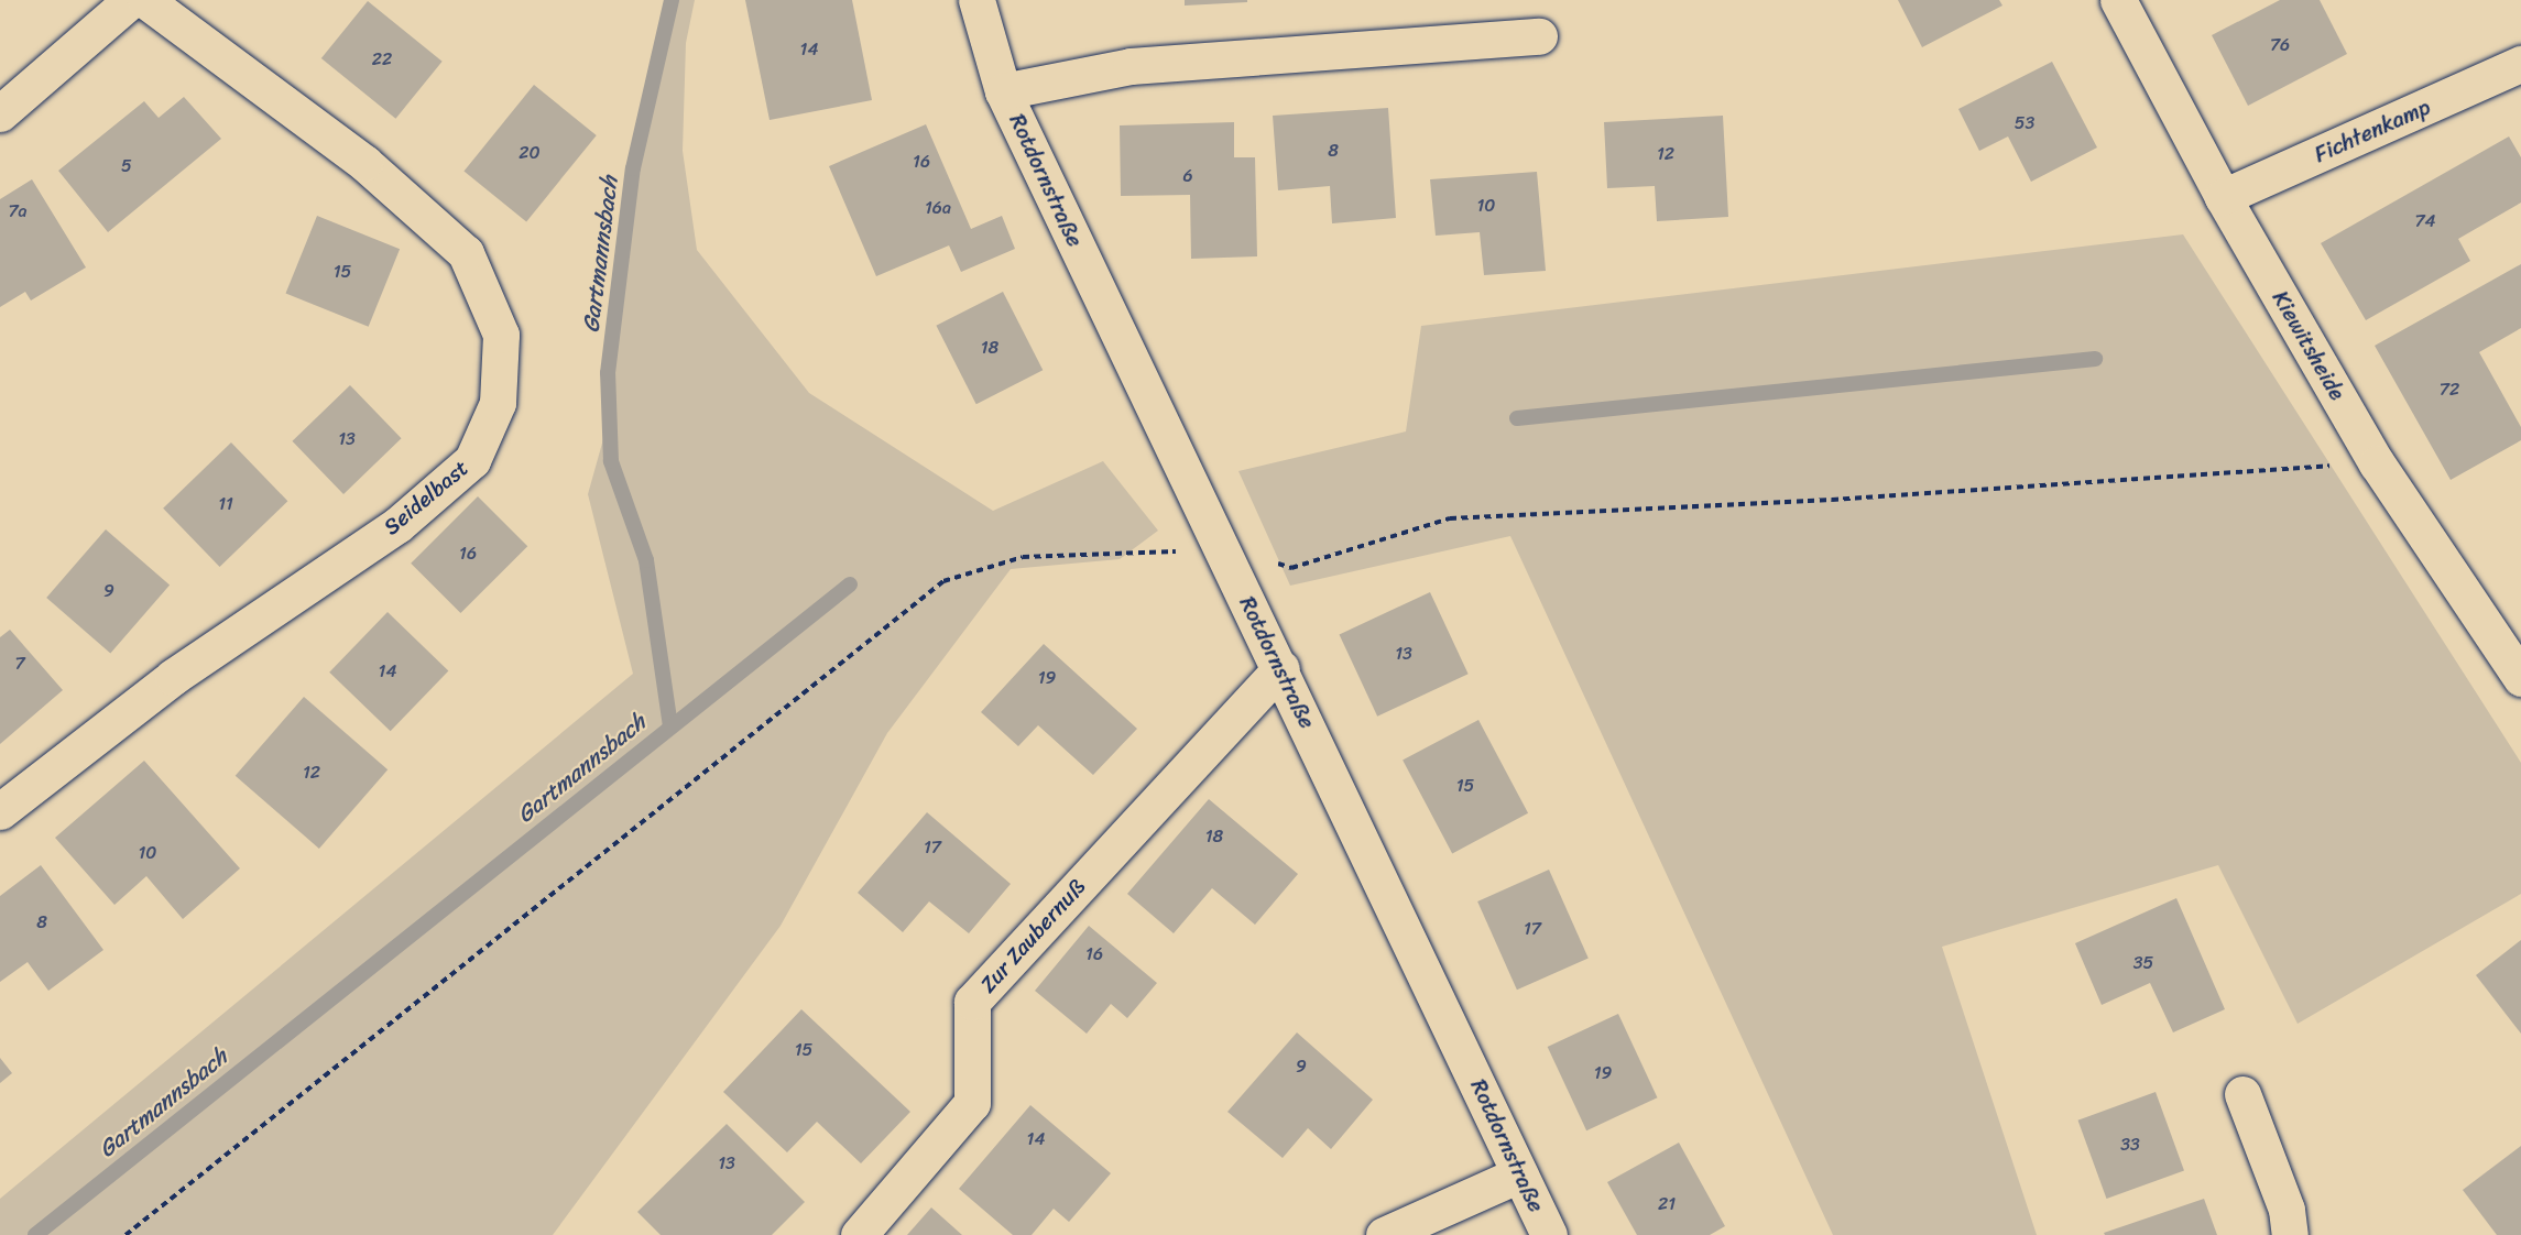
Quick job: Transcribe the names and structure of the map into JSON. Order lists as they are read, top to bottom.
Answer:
{
  "streets": {
    "street": [
      "Fichtenkamp",
      "Rotdornstraße",
      "Kiewitsheide",
      "Seidelbast",
      "Zur Zaubernuß"
    ]
  },
  "crossings": [
    ["Fichtenkamp", "Kiewitsheide"],
    ["Rotdornstraße", "Zur Zaubernuß"]
  ],
  "water": ["Gartmannsbach"],
  "house_numbers": [
    "76",
    "14",
    "22",
    "53",
    "8",
    "20",
    "12",
    "16",
    "5",
    "6",
    "10",
    "16a",
    "7a",
    "74",
    "15",
    "18",
    "72",
    "13",
    "11",
    "16",
    "9",
    "13",
    "7",
    "14",
    "19",
    "12",
    "15",
    "18",
    "17",
    "10",
    "8",
    "17",
    "16",
    "35",
    "15",
    "9",
    "19",
    "14",
    "33",
    "13",
    "21"
  ]
}
